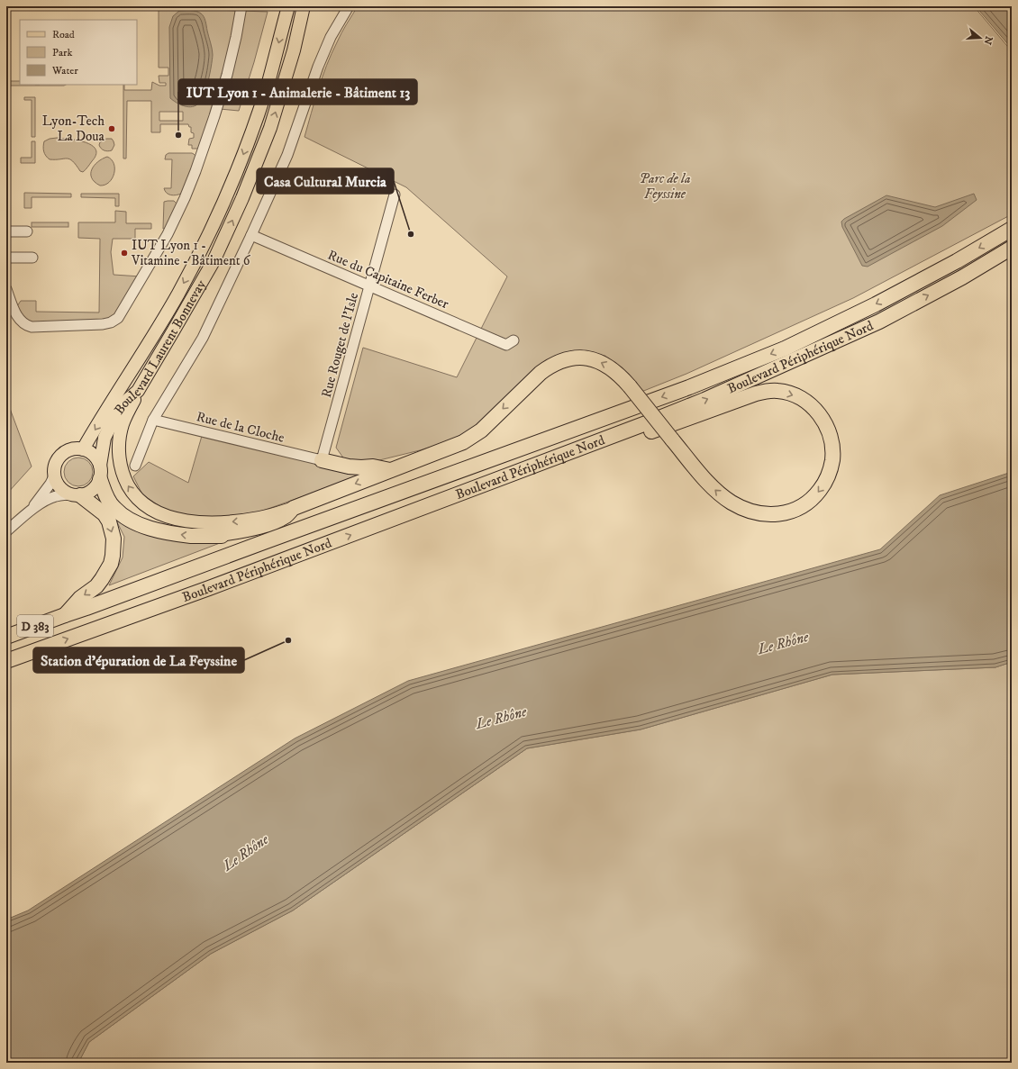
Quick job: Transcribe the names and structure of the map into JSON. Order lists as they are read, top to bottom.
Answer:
{
  "streets": {
    "highway": ["Boulevard Périphérique Nord", "D 383"],
    "main road": ["Boulevard Laurent Bonnevay"],
    "street": ["Rue du Capitaine Ferber", "Rue Rouget de l'Isle", "Rue de la Cloche"]
  },
  "crossings": [
    ["Rue du Capitaine Ferber", "Rue Rouget de l'Isle"],
    ["Rue Rouget de l'Isle", "Rue de la Cloche"],
    ["Boulevard Périphérique Nord", "D 383"]
  ],
  "water": ["Le Rhône"],
  "parks": ["Parc de la Feyssine"],
  "places": [
    "Lyon-Tech La Doua",
    "IUT Lyon 1 - Animalerie - Bâtiment 13",
    "Casa Cultural Murcia",
    "IUT Lyon 1 - Vitamine - Bâtiment 6",
    "Station d'épuration de La Feyssine"
  ],
  "legend": ["Road", "Park", "Water"],
  "north": "right"
}
